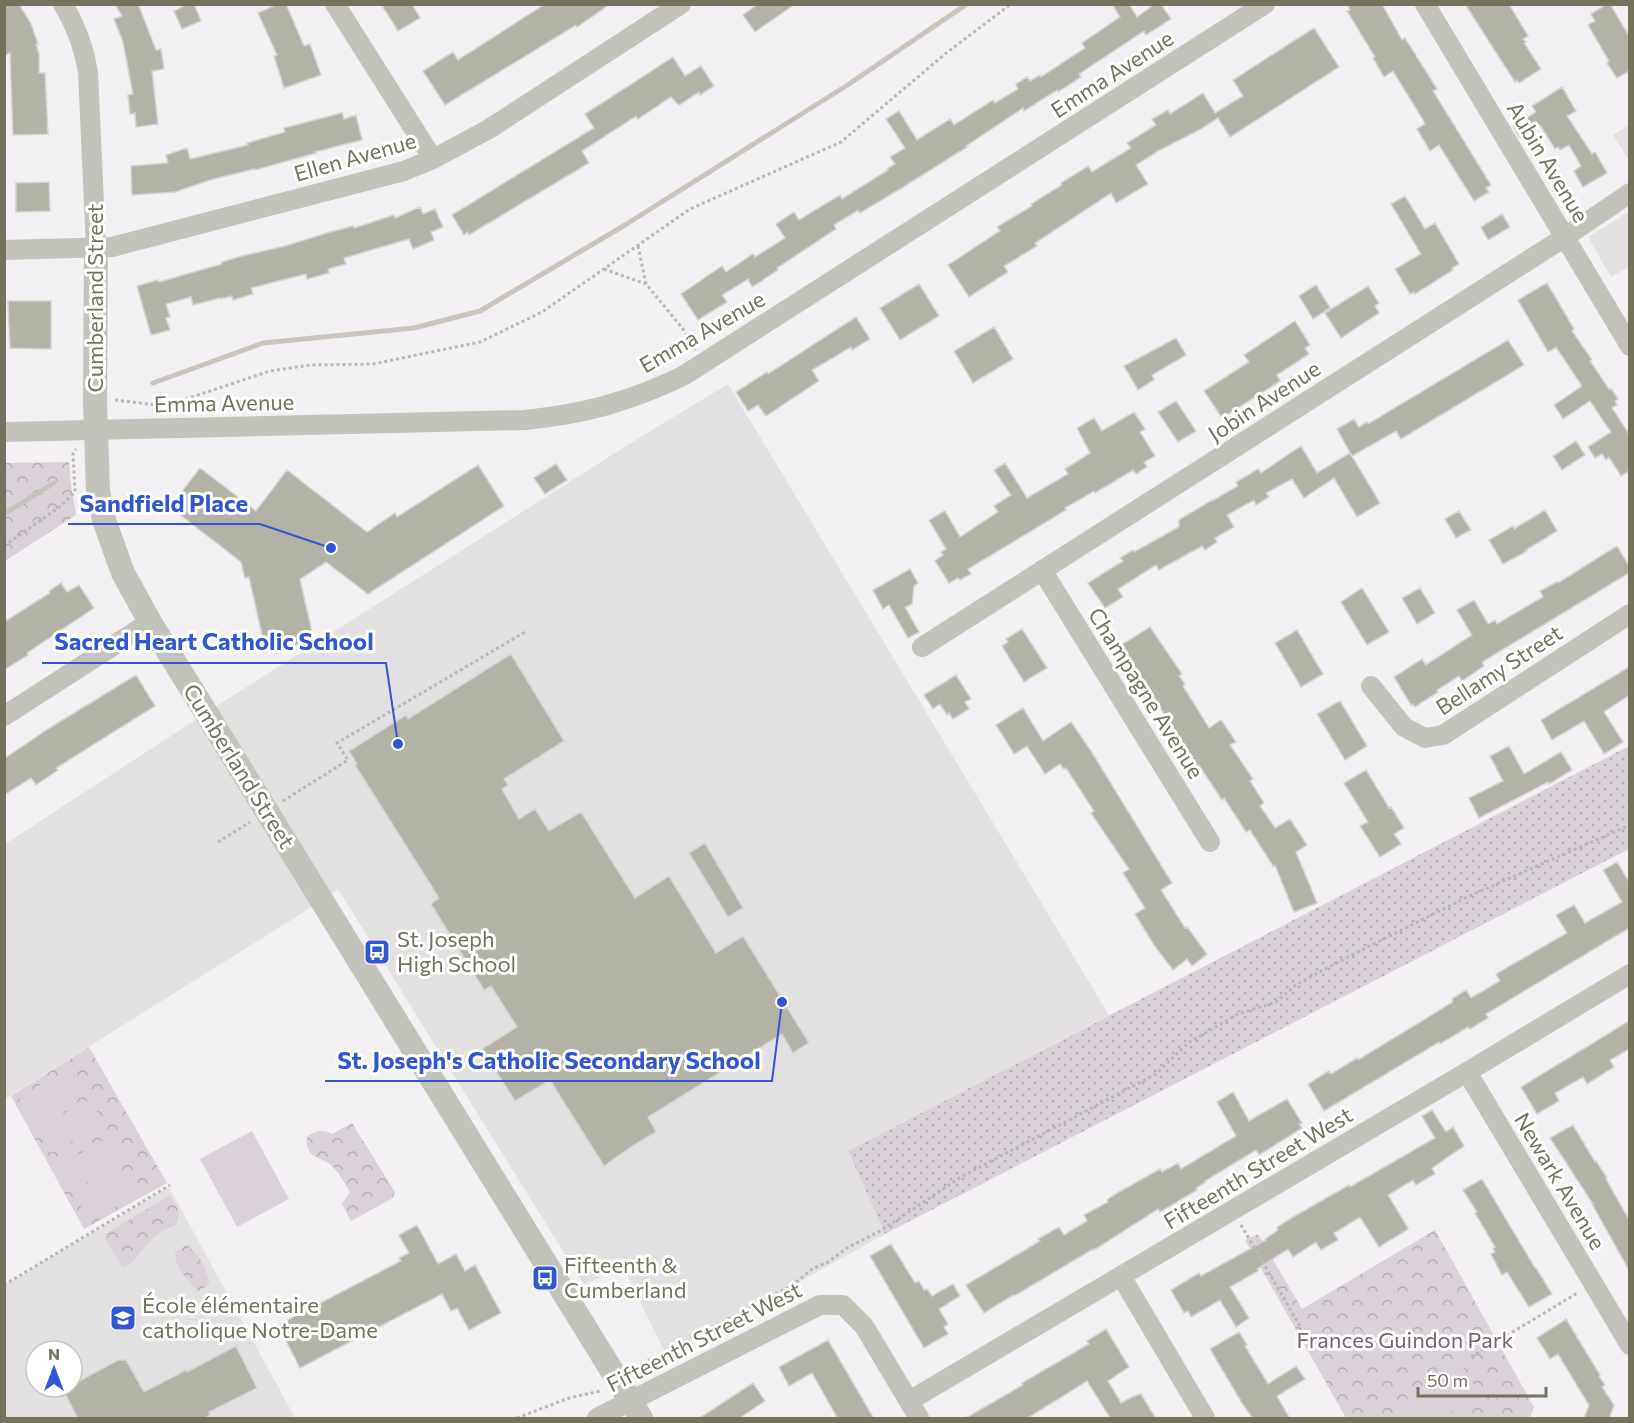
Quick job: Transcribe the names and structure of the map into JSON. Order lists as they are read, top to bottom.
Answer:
{
  "streets": {
    "street": [
      "Emma Avenue",
      "Ellen Avenue",
      "Aubin Avenue",
      "Cumberland Street",
      "Jobin Avenue",
      "Bellamy Street",
      "Champagne Avenue",
      "Fifteenth Street West",
      "Newark Avenue"
    ]
  },
  "crossings": [
    ["Emma Avenue", "Cumberland Street"],
    ["Ellen Avenue", "Cumberland Street"],
    ["Aubin Avenue", "Jobin Avenue"],
    ["Cumberland Street", "Fifteenth Street West"],
    ["Jobin Avenue", "Champagne Avenue"],
    ["Fifteenth Street West", "Newark Avenue"]
  ],
  "parks": ["Frances Guindon Park"],
  "places": {
    "other": ["Sandfield Place", "Sacred Heart Catholic School", "St. Joseph's Catholic Secondary School"],
    "bus stop": ["St. Joseph High School", "Fifteenth & Cumberland"],
    "school or university": ["École élémentaire catholique Notre-Dame"]
  },
  "scale_bar": "50 m",
  "north": "top"
}
